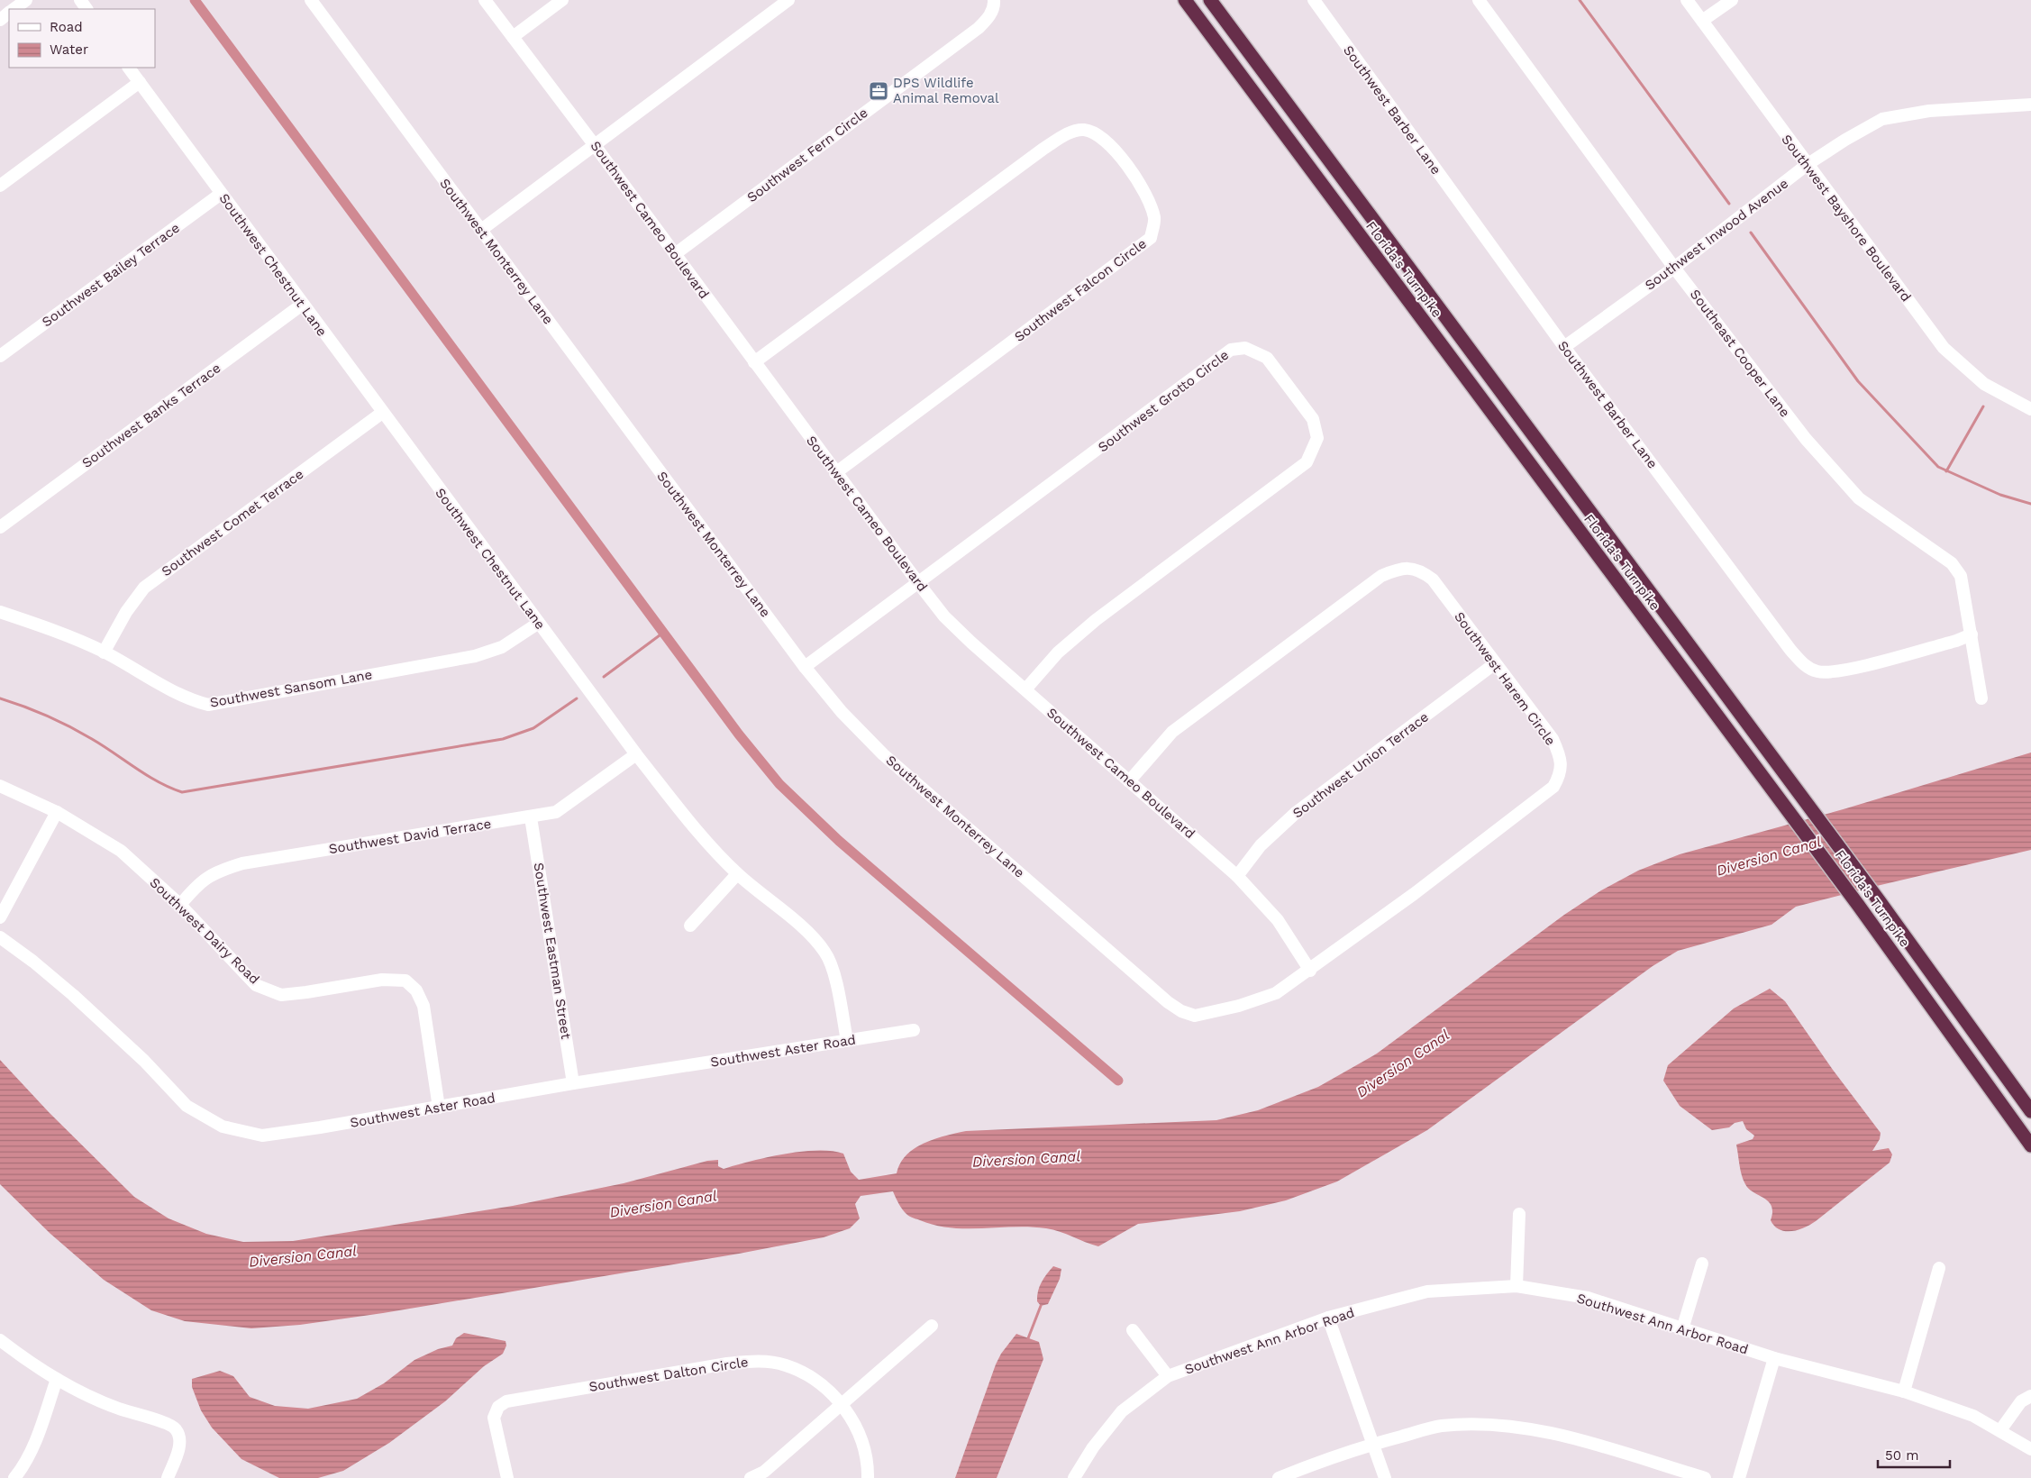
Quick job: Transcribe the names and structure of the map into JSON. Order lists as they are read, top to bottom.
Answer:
{
  "streets": {
    "highway": ["Florida's Turnpike"],
    "street": [
      "Southwest Barber Lane",
      "Southwest Fern Circle",
      "Southwest Bayshore Boulevard",
      "Southwest Cameo Boulevard",
      "Southwest Inwood Avenue",
      "Southwest Monterrey Lane",
      "Southwest Chestnut Lane",
      "Southwest Bailey Terrace",
      "Southwest Falcon Circle",
      "Southeast Cooper Lane",
      "Southwest Grotto Circle",
      "Southwest Banks Terrace",
      "Southwest Comet Terrace",
      "Southwest Harem Circle",
      "Southwest Sansom Lane",
      "Southwest Union Terrace",
      "Southwest David Terrace",
      "Southwest Dairy Road",
      "Southwest Eastman Street",
      "Southwest Aster Road",
      "Southwest Ann Arbor Road",
      "Southwest Dalton Circle"
    ]
  },
  "crossings": [
    ["Southwest Barber Lane", "Southwest Inwood Avenue"],
    ["Southwest Barber Lane", "Southeast Cooper Lane"],
    ["Southwest Fern Circle", "Southwest Cameo Boulevard"],
    ["Southwest Bayshore Boulevard", "Southwest Inwood Avenue"],
    ["Southwest Cameo Boulevard", "Southwest Falcon Circle"],
    ["Southwest Cameo Boulevard", "Southwest Grotto Circle"],
    ["Southwest Cameo Boulevard", "Southwest Harem Circle"],
    ["Southwest Cameo Boulevard", "Southwest Union Terrace"],
    ["Southwest Inwood Avenue", "Southeast Cooper Lane"],
    ["Southwest Monterrey Lane", "Southwest Grotto Circle"],
    ["Southwest Monterrey Lane", "Southwest Harem Circle"],
    ["Southwest Chestnut Lane", "Southwest Bailey Terrace"],
    ["Southwest Chestnut Lane", "Southwest Banks Terrace"],
    ["Southwest Chestnut Lane", "Southwest Comet Terrace"],
    ["Southwest Chestnut Lane", "Southwest Sansom Lane"],
    ["Southwest Chestnut Lane", "Southwest David Terrace"],
    ["Southwest Chestnut Lane", "Southwest Aster Road"],
    ["Southwest Comet Terrace", "Southwest Sansom Lane"],
    ["Southwest Harem Circle", "Southwest Union Terrace"],
    ["Southwest David Terrace", "Southwest Dairy Road"],
    ["Southwest David Terrace", "Southwest Eastman Street"],
    ["Southwest Dairy Road", "Southwest Aster Road"],
    ["Southwest Eastman Street", "Southwest Aster Road"]
  ],
  "water": ["Diversion Canal"],
  "places": {
    "office": ["DPS Wildlife Animal Removal"]
  },
  "legend": ["Road", "Water"],
  "scale_bar": "50 m"
}
